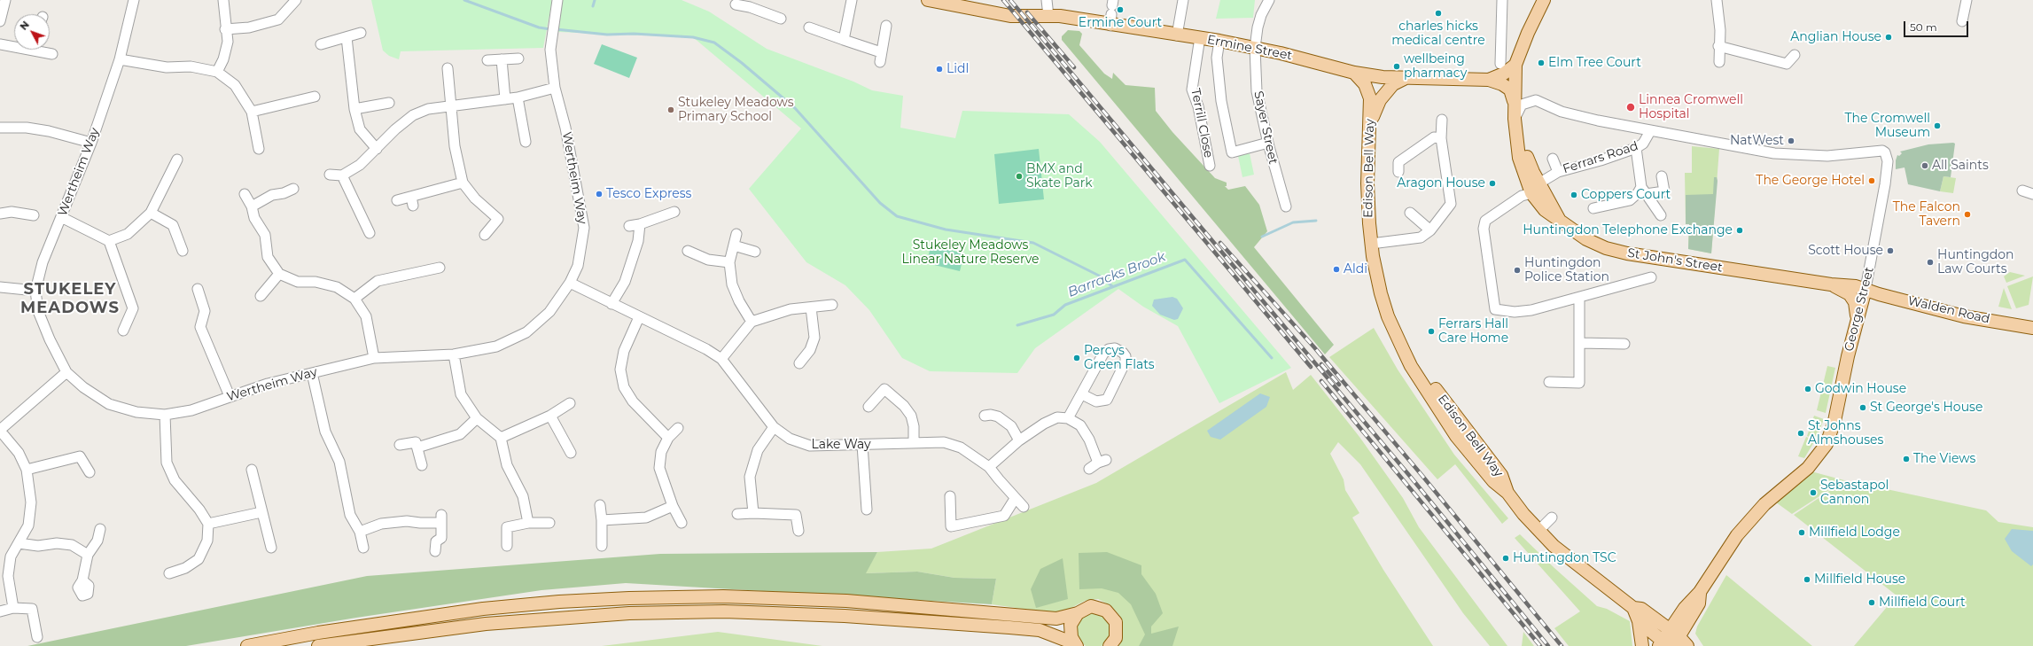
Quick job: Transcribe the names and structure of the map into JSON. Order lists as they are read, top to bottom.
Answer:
{
  "streets": {
    "main road": [
      "Ermine Street",
      "Edison Bell Way",
      "St John's Street",
      "George Street",
      "Walden Road"
    ],
    "street": [
      "Terrill Close",
      "Sayer Street",
      "Ferrars Road",
      "Wertheim Way",
      "Lake Way"
    ]
  },
  "crossings": [
    ["Ermine Street", "Terrill Close"],
    ["Ermine Street", "Sayer Street"],
    ["Ermine Street", "Edison Bell Way"],
    ["Ermine Street", "St John's Street"],
    ["Ferrars Road", "George Street"],
    ["Edison Bell Way", "George Street"],
    ["Wertheim Way", "Lake Way"],
    ["St John's Street", "George Street"],
    ["St John's Street", "Walden Road"],
    ["George Street", "Walden Road"]
  ],
  "districts": ["STUKELEY MEADOWS"],
  "water": ["Barracks Brook"],
  "parks": ["Stukeley Meadows Linear Nature Reserve"],
  "places": [
    "Ermine Court",
    "charles hicks medical centre",
    "Anglian House",
    "Elm Tree Court",
    "wellbeing pharmacy",
    "Lidl",
    "Linnea Cromwell Hospital",
    "Stukeley Meadows Primary School",
    "The Cromwell Museum",
    "NatWest",
    "All Saints",
    "BMX and Skate Park",
    "The George Hotel",
    "Aragon House",
    "Tesco Express",
    "Coppers Court",
    "The Falcon Tavern",
    "Huntingdon Telephone Exchange",
    "Scott House",
    "Huntingdon Law Courts",
    "Aldi",
    "Huntingdon Police Station",
    "Ferrars Hall Care Home",
    "Percys Green Flats",
    "Godwin House",
    "St George's House",
    "St Johns Almshouses",
    "The Views",
    "Sebastapol Cannon",
    "Millfield Lodge",
    "Huntingdon TSC",
    "Millfield House",
    "Millfield Court"
  ],
  "scale_bar": "50 m",
  "north": "top left"
}
